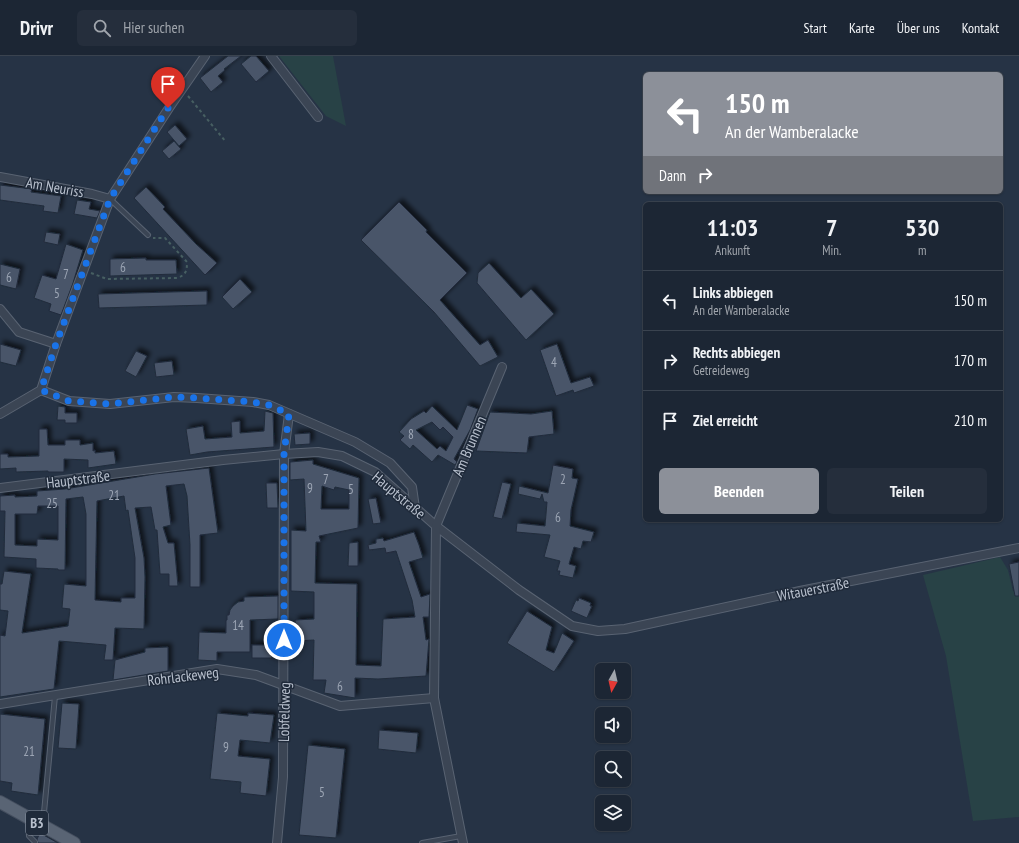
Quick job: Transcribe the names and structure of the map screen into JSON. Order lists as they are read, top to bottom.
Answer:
{
  "streets": {
    "main road": ["B3"],
    "street": [
      "Am Neuriss",
      "Am Brunnen",
      "Hauptstraße",
      "Witauerstraße",
      "Rohrlackeweg",
      "Lobfeldweg"
    ]
  },
  "crossings": [
    ["Am Brunnen", "Hauptstraße"],
    ["Hauptstraße", "Witauerstraße"],
    ["Hauptstraße", "Lobfeldweg"],
    ["Rohrlackeweg", "Lobfeldweg"]
  ],
  "house_numbers": [
    "6",
    "7",
    "6",
    "5",
    "4",
    "8",
    "7",
    "2",
    "9",
    "5",
    "21",
    "25",
    "6",
    "14",
    "6",
    "9",
    "21",
    "5"
  ],
  "north": "bottom",
  "page": {
    "header": "Drivr",
    "search": "Hier suchen",
    "nav": [
      "Start",
      "Karte",
      "Über uns",
      "Kontakt"
    ],
    "turn": ["150 m", "An der Wamberalacke"],
    "then": "Dann",
    "eta": [
      "11:03",
      "Ankunft",
      "7",
      "Min.",
      "530",
      "m"
    ],
    "list": [
      {
        "name": "Links abbiegen",
        "note": "An der Wamberalacke",
        "value": "150 m"
      },
      {
        "name": "Rechts abbiegen",
        "note": "Getreideweg",
        "value": "170 m"
      },
      {
        "name": "Ziel erreicht",
        "value": "210 m"
      }
    ],
    "buttons": ["Beenden", "Teilen"]
  }
}
